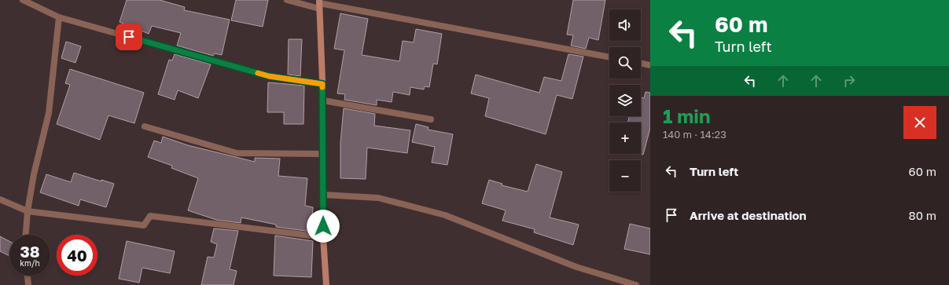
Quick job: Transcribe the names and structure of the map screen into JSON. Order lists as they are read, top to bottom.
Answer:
{
  "page": {
    "turn": ["60 m", "Turn left"],
    "map_buttons": ["+", "−"],
    "heading": ["1 min", "140 m · 14:23"],
    "list": [
      {
        "name": "Turn left",
        "value": "60 m"
      },
      {
        "name": "Arrive at destination",
        "value": "80 m"
      }
    ],
    "speed": "38 km/h",
    "limit": "40"
  }
}
